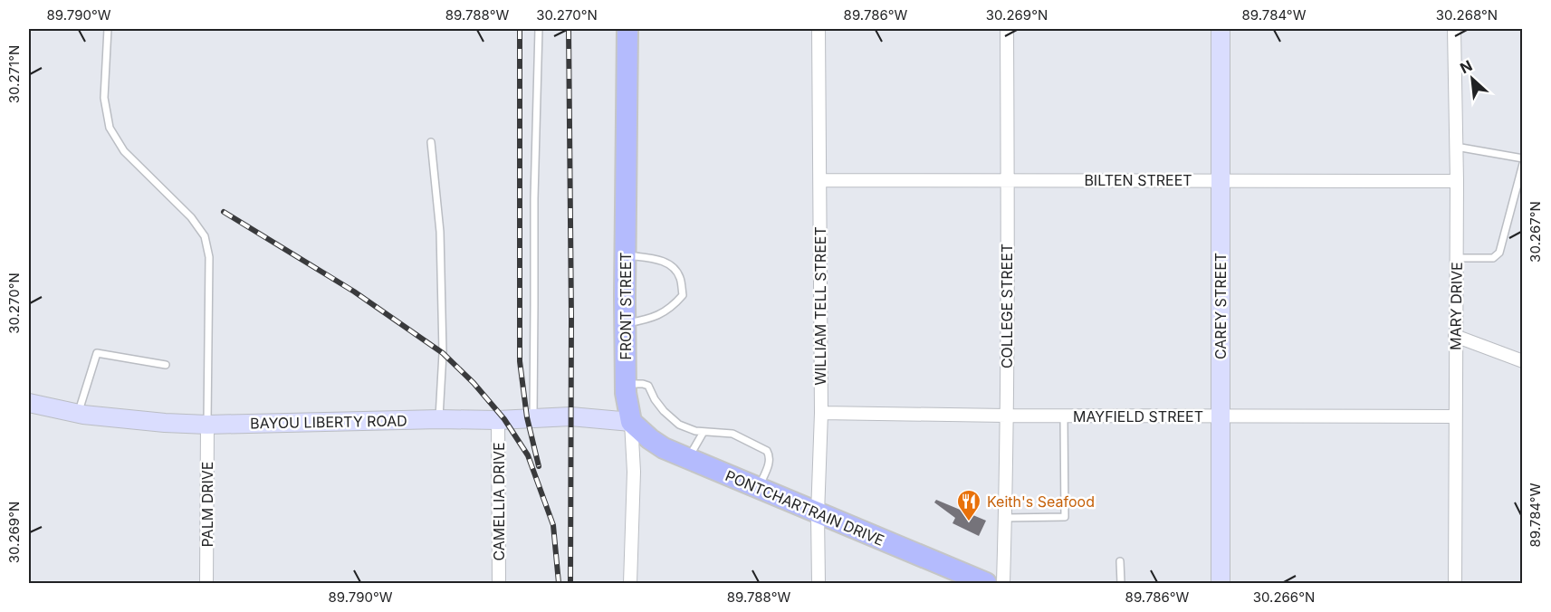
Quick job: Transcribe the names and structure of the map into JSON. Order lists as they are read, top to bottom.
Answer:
{
  "streets": {
    "main road": [
      "FRONT STREET",
      "CAREY STREET",
      "BAYOU LIBERTY ROAD",
      "PONTCHARTRAIN DRIVE"
    ],
    "street": [
      "BILTEN STREET",
      "WILLIAM TELL STREET",
      "COLLEGE STREET",
      "MARY DRIVE",
      "MAYFIELD STREET",
      "CAMELLIA DRIVE",
      "PALM DRIVE"
    ]
  },
  "crossings": [
    ["BILTEN STREET", "WILLIAM TELL STREET"],
    ["BILTEN STREET", "COLLEGE STREET"],
    ["BILTEN STREET", "CAREY STREET"],
    ["BILTEN STREET", "MARY DRIVE"],
    ["FRONT STREET", "BAYOU LIBERTY ROAD"],
    ["FRONT STREET", "PONTCHARTRAIN DRIVE"],
    ["WILLIAM TELL STREET", "MAYFIELD STREET"],
    ["WILLIAM TELL STREET", "PONTCHARTRAIN DRIVE"],
    ["COLLEGE STREET", "MAYFIELD STREET"],
    ["CAREY STREET", "MAYFIELD STREET"],
    ["MARY DRIVE", "MAYFIELD STREET"],
    ["BAYOU LIBERTY ROAD", "CAMELLIA DRIVE"],
    ["BAYOU LIBERTY ROAD", "PALM DRIVE"],
    ["BAYOU LIBERTY ROAD", "PONTCHARTRAIN DRIVE"]
  ],
  "places": {
    "restaurant": ["Keith's Seafood"]
  },
  "north": "top left",
  "coordinates": [
    "89.790°W",
    "89.788°W",
    "30.270°N",
    "89.786°W",
    "30.269°N",
    "89.784°W",
    "30.268°N",
    "30.271°N",
    "30.267°N",
    "30.266°N"
  ]
}
